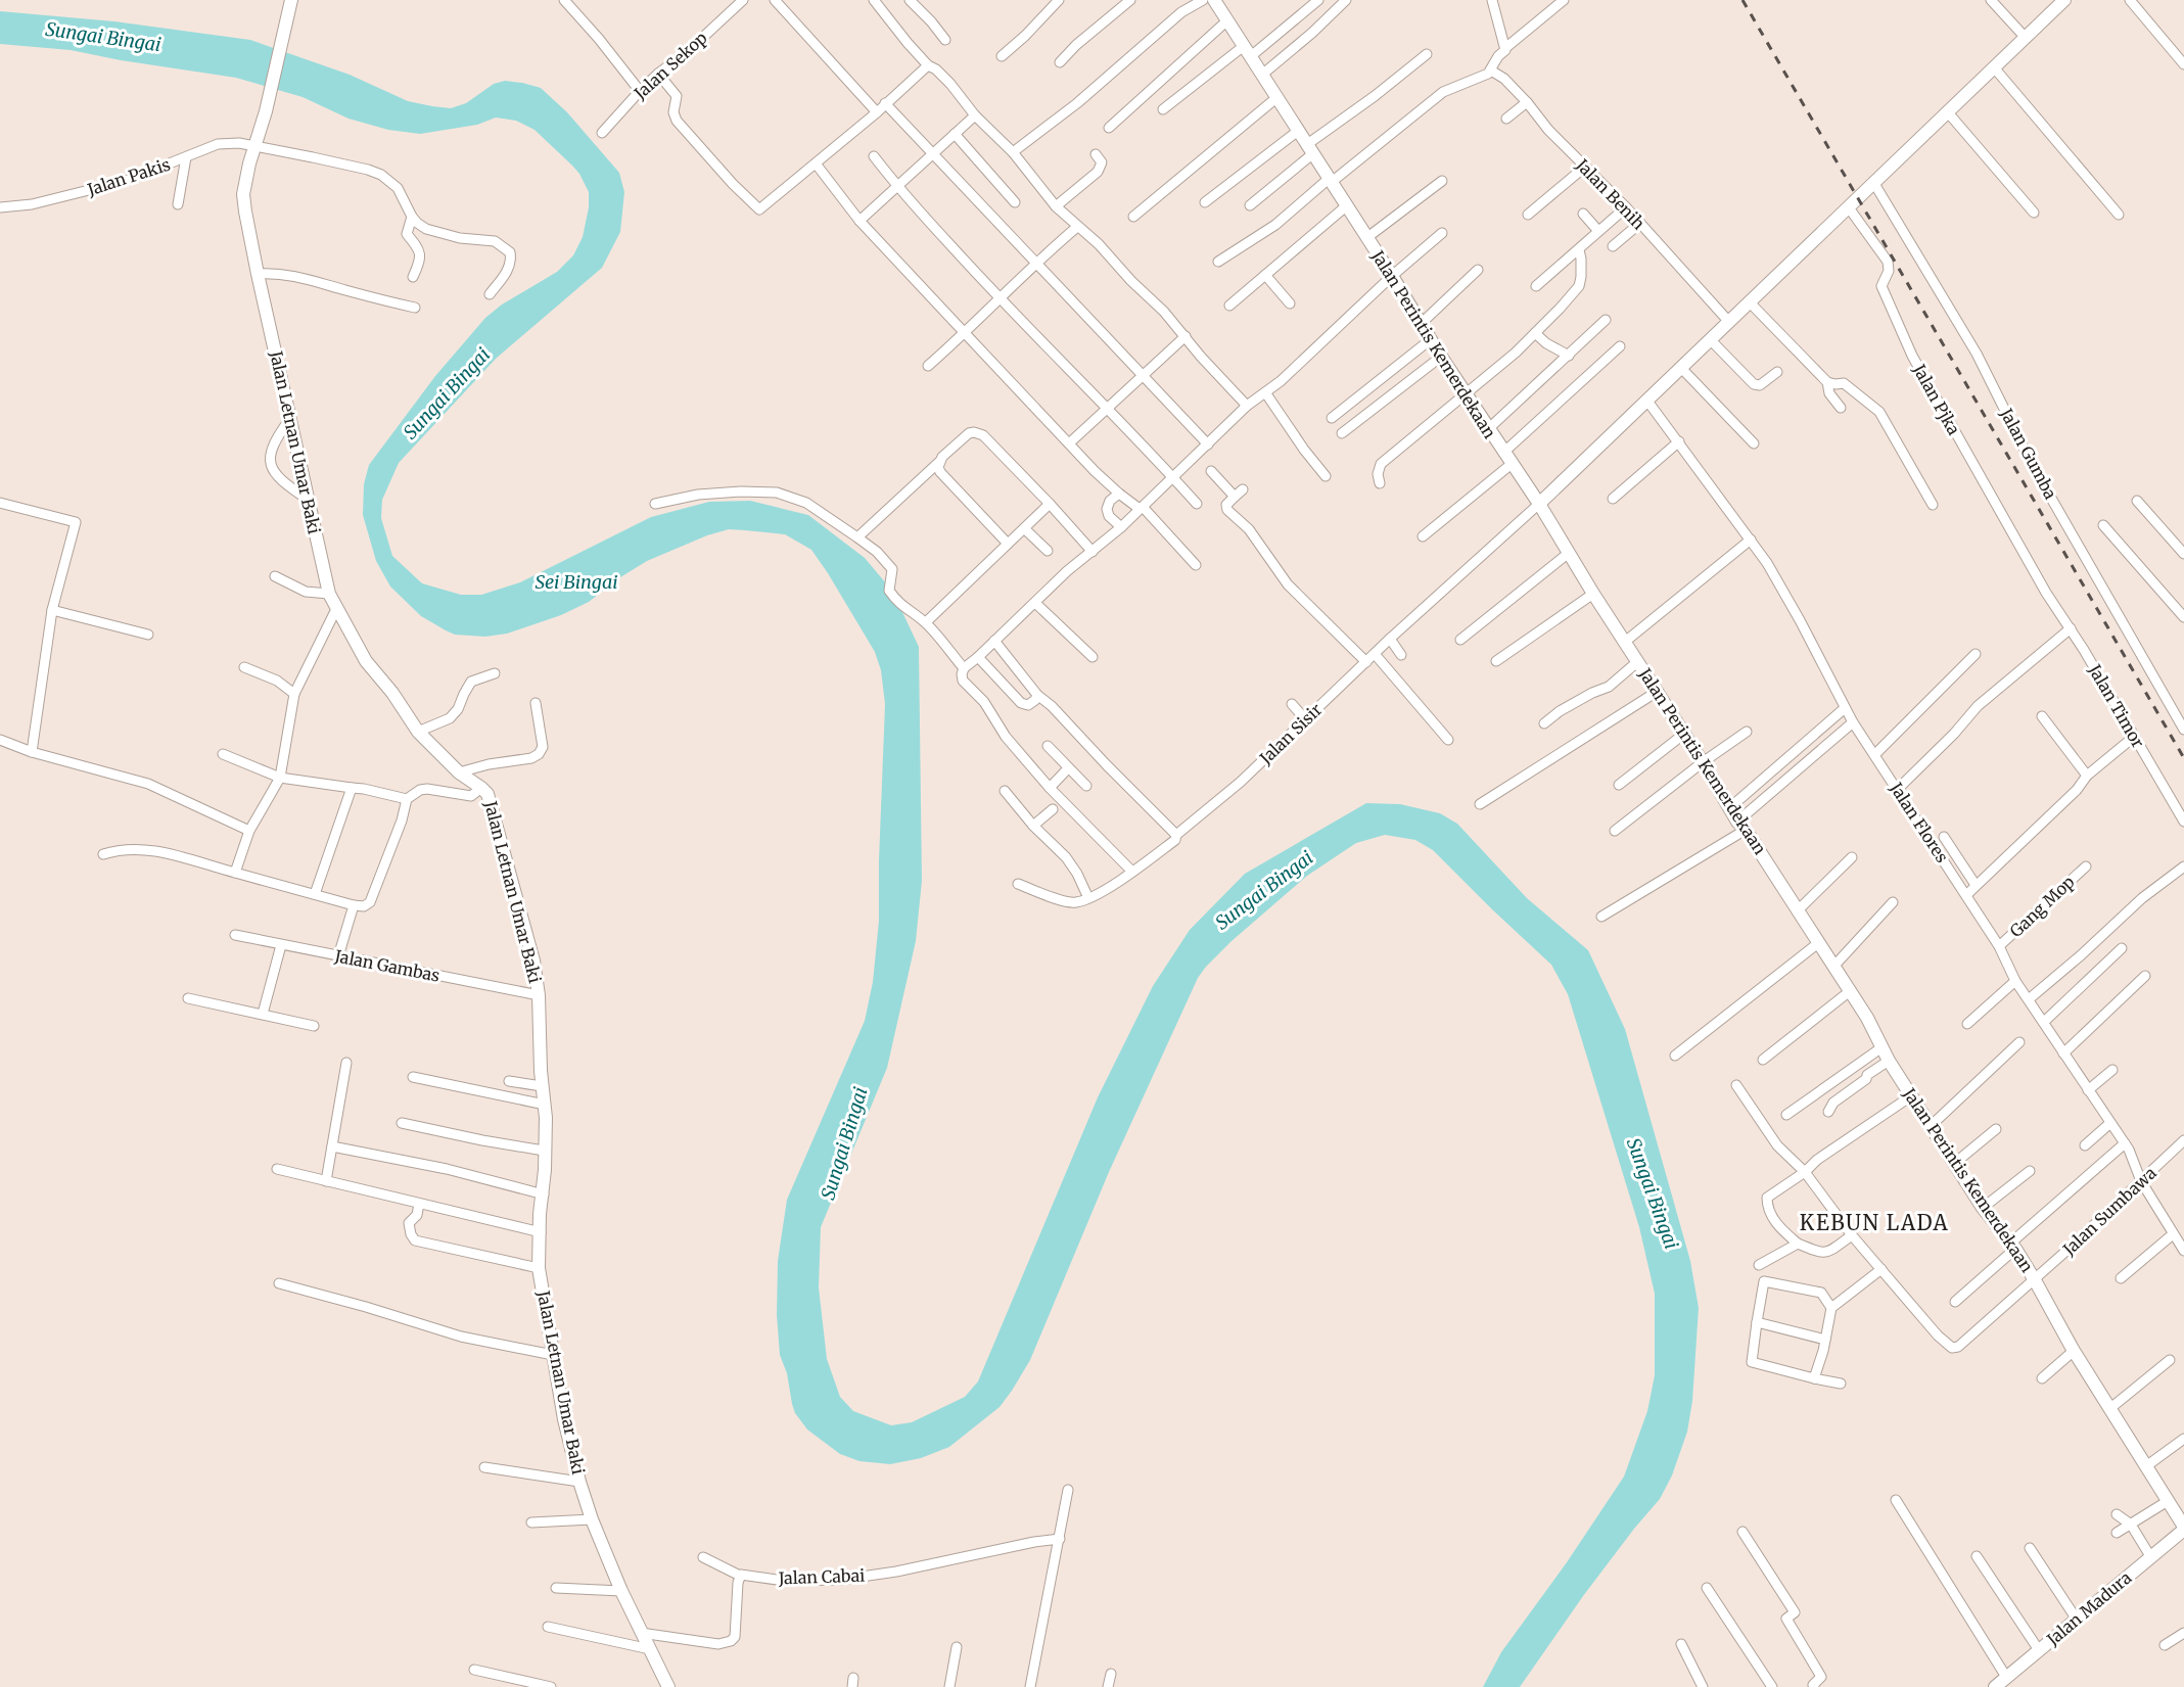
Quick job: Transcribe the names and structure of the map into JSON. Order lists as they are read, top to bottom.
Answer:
{
  "streets": {
    "street": [
      "Jalan Sekop",
      "Jalan Pakis",
      "Jalan Benih",
      "Jalan Perintis Kemerdekaan",
      "Jalan Pjka",
      "Jalan Letnan Umar Baki",
      "Jalan Gumba",
      "Jalan Timor",
      "Jalan Sisir",
      "Jalan Flores",
      "Gang Mop",
      "Jalan Gambas",
      "Jalan Sumbawa",
      "Jalan Cabai",
      "Jalan Madura"
    ]
  },
  "crossings": [
    ["Jalan Pakis", "Jalan Letnan Umar Baki"],
    ["Jalan Perintis Kemerdekaan", "Jalan Sisir"],
    ["Jalan Perintis Kemerdekaan", "Jalan Sumbawa"],
    ["Jalan Perintis Kemerdekaan", "Jalan Madura"],
    ["Jalan Pjka", "Jalan Timor"],
    ["Jalan Letnan Umar Baki", "Jalan Gambas"],
    ["Jalan Flores", "Gang Mop"],
    ["Jalan Flores", "Jalan Sumbawa"]
  ],
  "districts": ["KEBUN LADA"],
  "water": ["Sungai Bingai", "Sei Bingai"]
}
